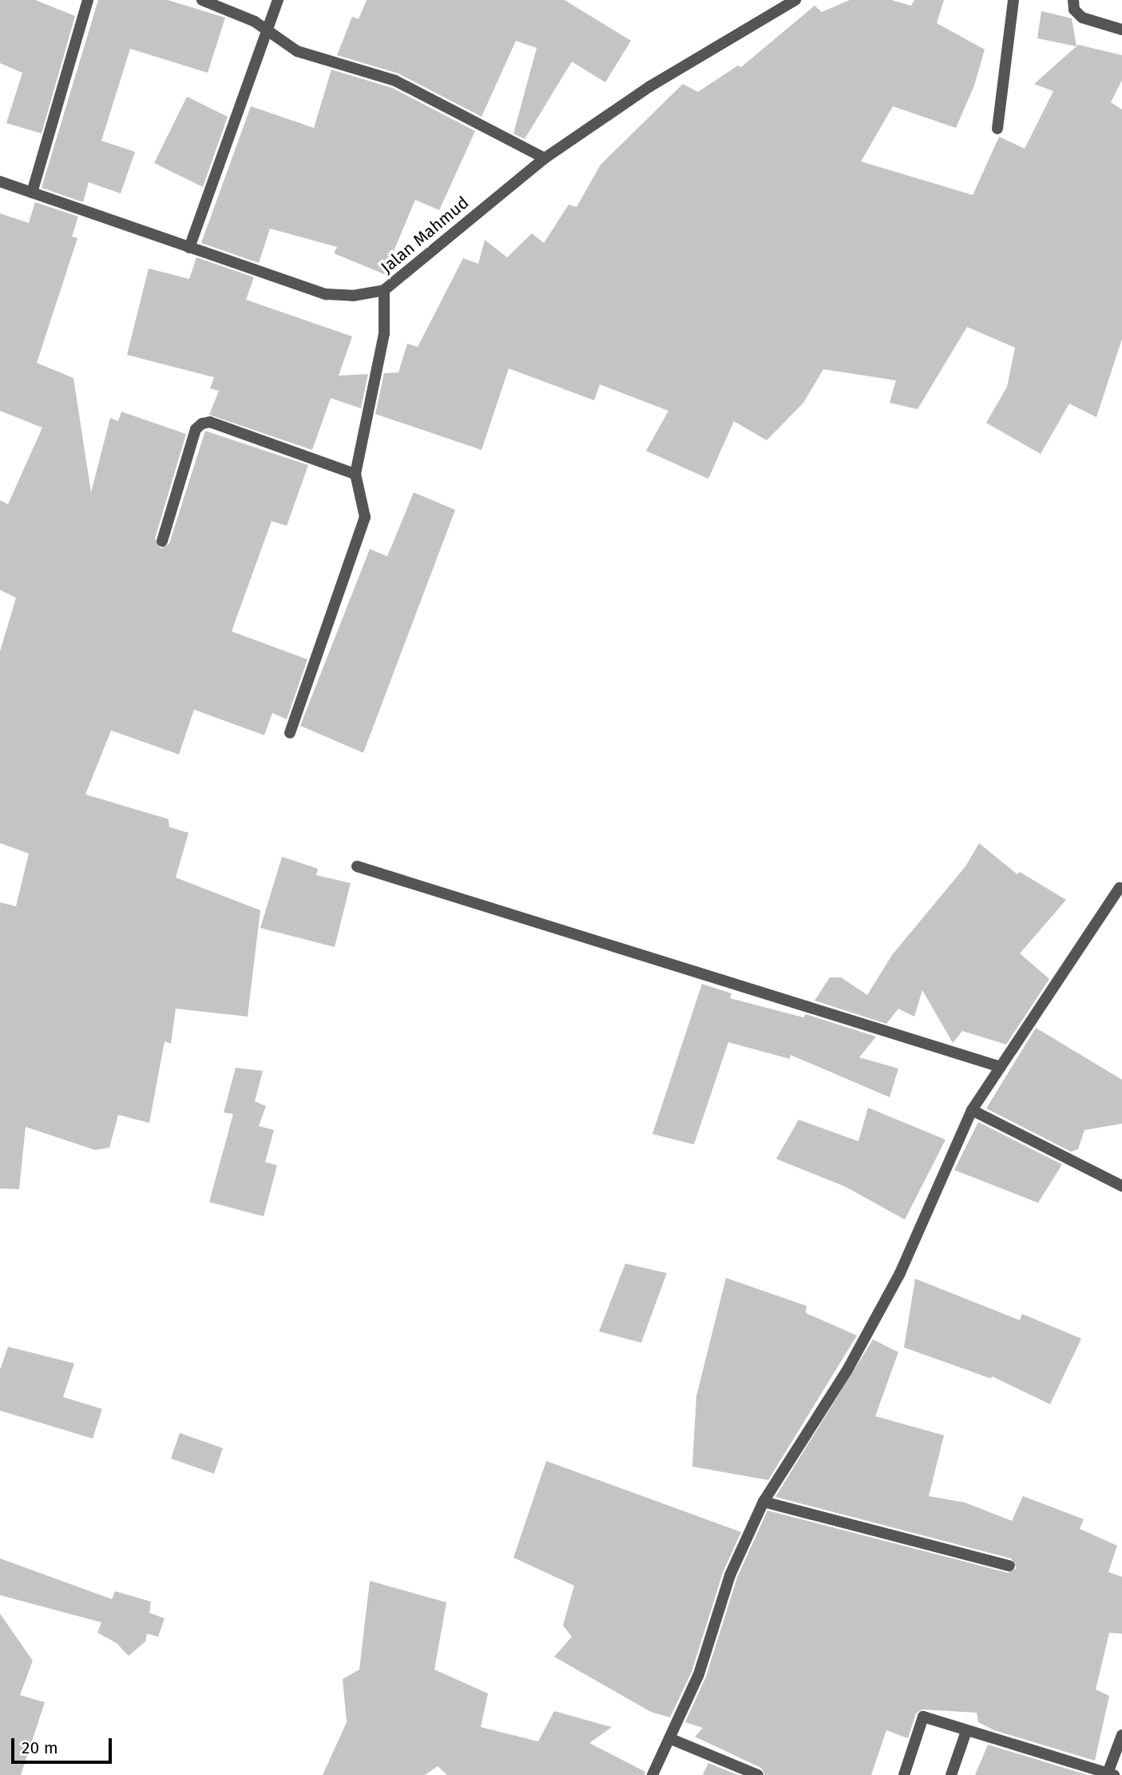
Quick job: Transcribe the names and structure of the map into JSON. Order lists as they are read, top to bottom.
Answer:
{
  "streets": {
    "street": ["Jalan Mahmud"]
  },
  "scale_bar": "20 m"
}
